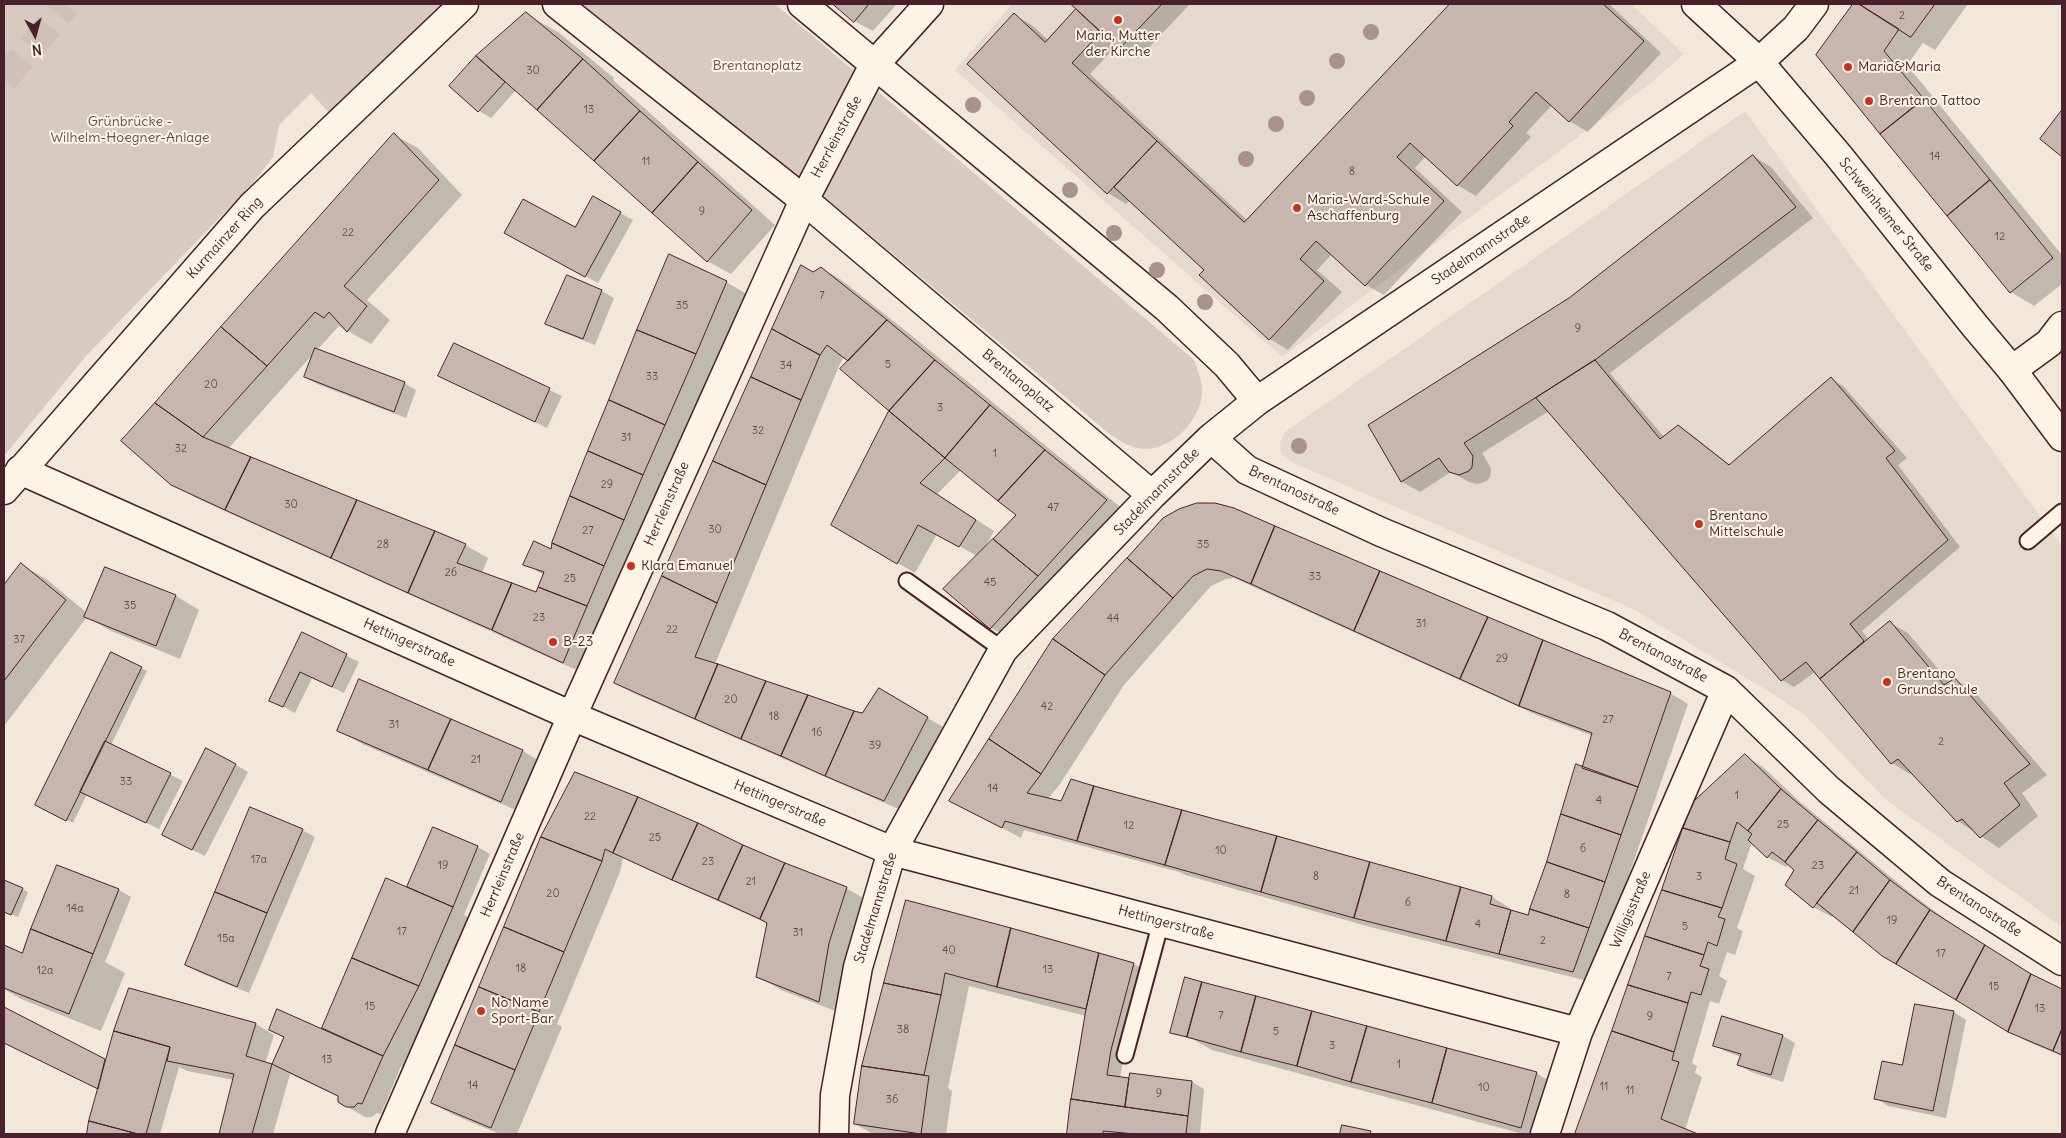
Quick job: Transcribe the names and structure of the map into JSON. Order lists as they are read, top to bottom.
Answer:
{
  "streets": {
    "street": [
      "Herrleinstraße",
      "Schweinheimer Straße",
      "Kurmainzer Ring",
      "Stadelmannstraße",
      "Brentanoplatz",
      "Brentanostraße",
      "Hettingerstraße",
      "Willigisstraße"
    ]
  },
  "crossings": [
    ["Herrleinstraße", "Brentanoplatz"],
    ["Herrleinstraße", "Hettingerstraße"],
    ["Schweinheimer Straße", "Stadelmannstraße"],
    ["Kurmainzer Ring", "Hettingerstraße"],
    ["Stadelmannstraße", "Brentanoplatz"],
    ["Stadelmannstraße", "Brentanostraße"],
    ["Stadelmannstraße", "Hettingerstraße"],
    ["Brentanostraße", "Willigisstraße"],
    ["Hettingerstraße", "Willigisstraße"]
  ],
  "parks": ["Brentanoplatz", "Grünbrücke - Wilhelm-Hoegner-Anlage"],
  "places": [
    "Maria, Mutter der Kirche",
    "Maria&Maria",
    "Brentano Tattoo",
    "Maria-Ward-Schule Aschaffenburg",
    "Brentano Mittelschule",
    "Klara Emanuel",
    "B-23",
    "Brentano Grundschule",
    "No Name Sport-Bar"
  ],
  "house_numbers": [
    "2",
    "30",
    "13",
    "14",
    "11",
    "8",
    "9",
    "22",
    "12",
    "7",
    "35",
    "9",
    "5",
    "34",
    "33",
    "20",
    "3",
    "32",
    "31",
    "32",
    "1",
    "29",
    "30",
    "47",
    "30",
    "27",
    "28",
    "35",
    "26",
    "33",
    "25",
    "45",
    "35",
    "23",
    "44",
    "31",
    "22",
    "37",
    "29",
    "20",
    "42",
    "18",
    "27",
    "31",
    "16",
    "2",
    "39",
    "21",
    "33",
    "14",
    "1",
    "4",
    "22",
    "25",
    "12",
    "25",
    "6",
    "10",
    "17a",
    "23",
    "19",
    "23",
    "8",
    "3",
    "21",
    "21",
    "20",
    "8",
    "6",
    "14a",
    "19",
    "4",
    "5",
    "17",
    "31",
    "15a",
    "2",
    "40",
    "17",
    "18",
    "13",
    "12a",
    "7",
    "15",
    "15",
    "13",
    "7",
    "9",
    "38",
    "5",
    "3",
    "13",
    "1",
    "14",
    "11",
    "10",
    "11",
    "9",
    "36"
  ],
  "north": "bottom"
}
